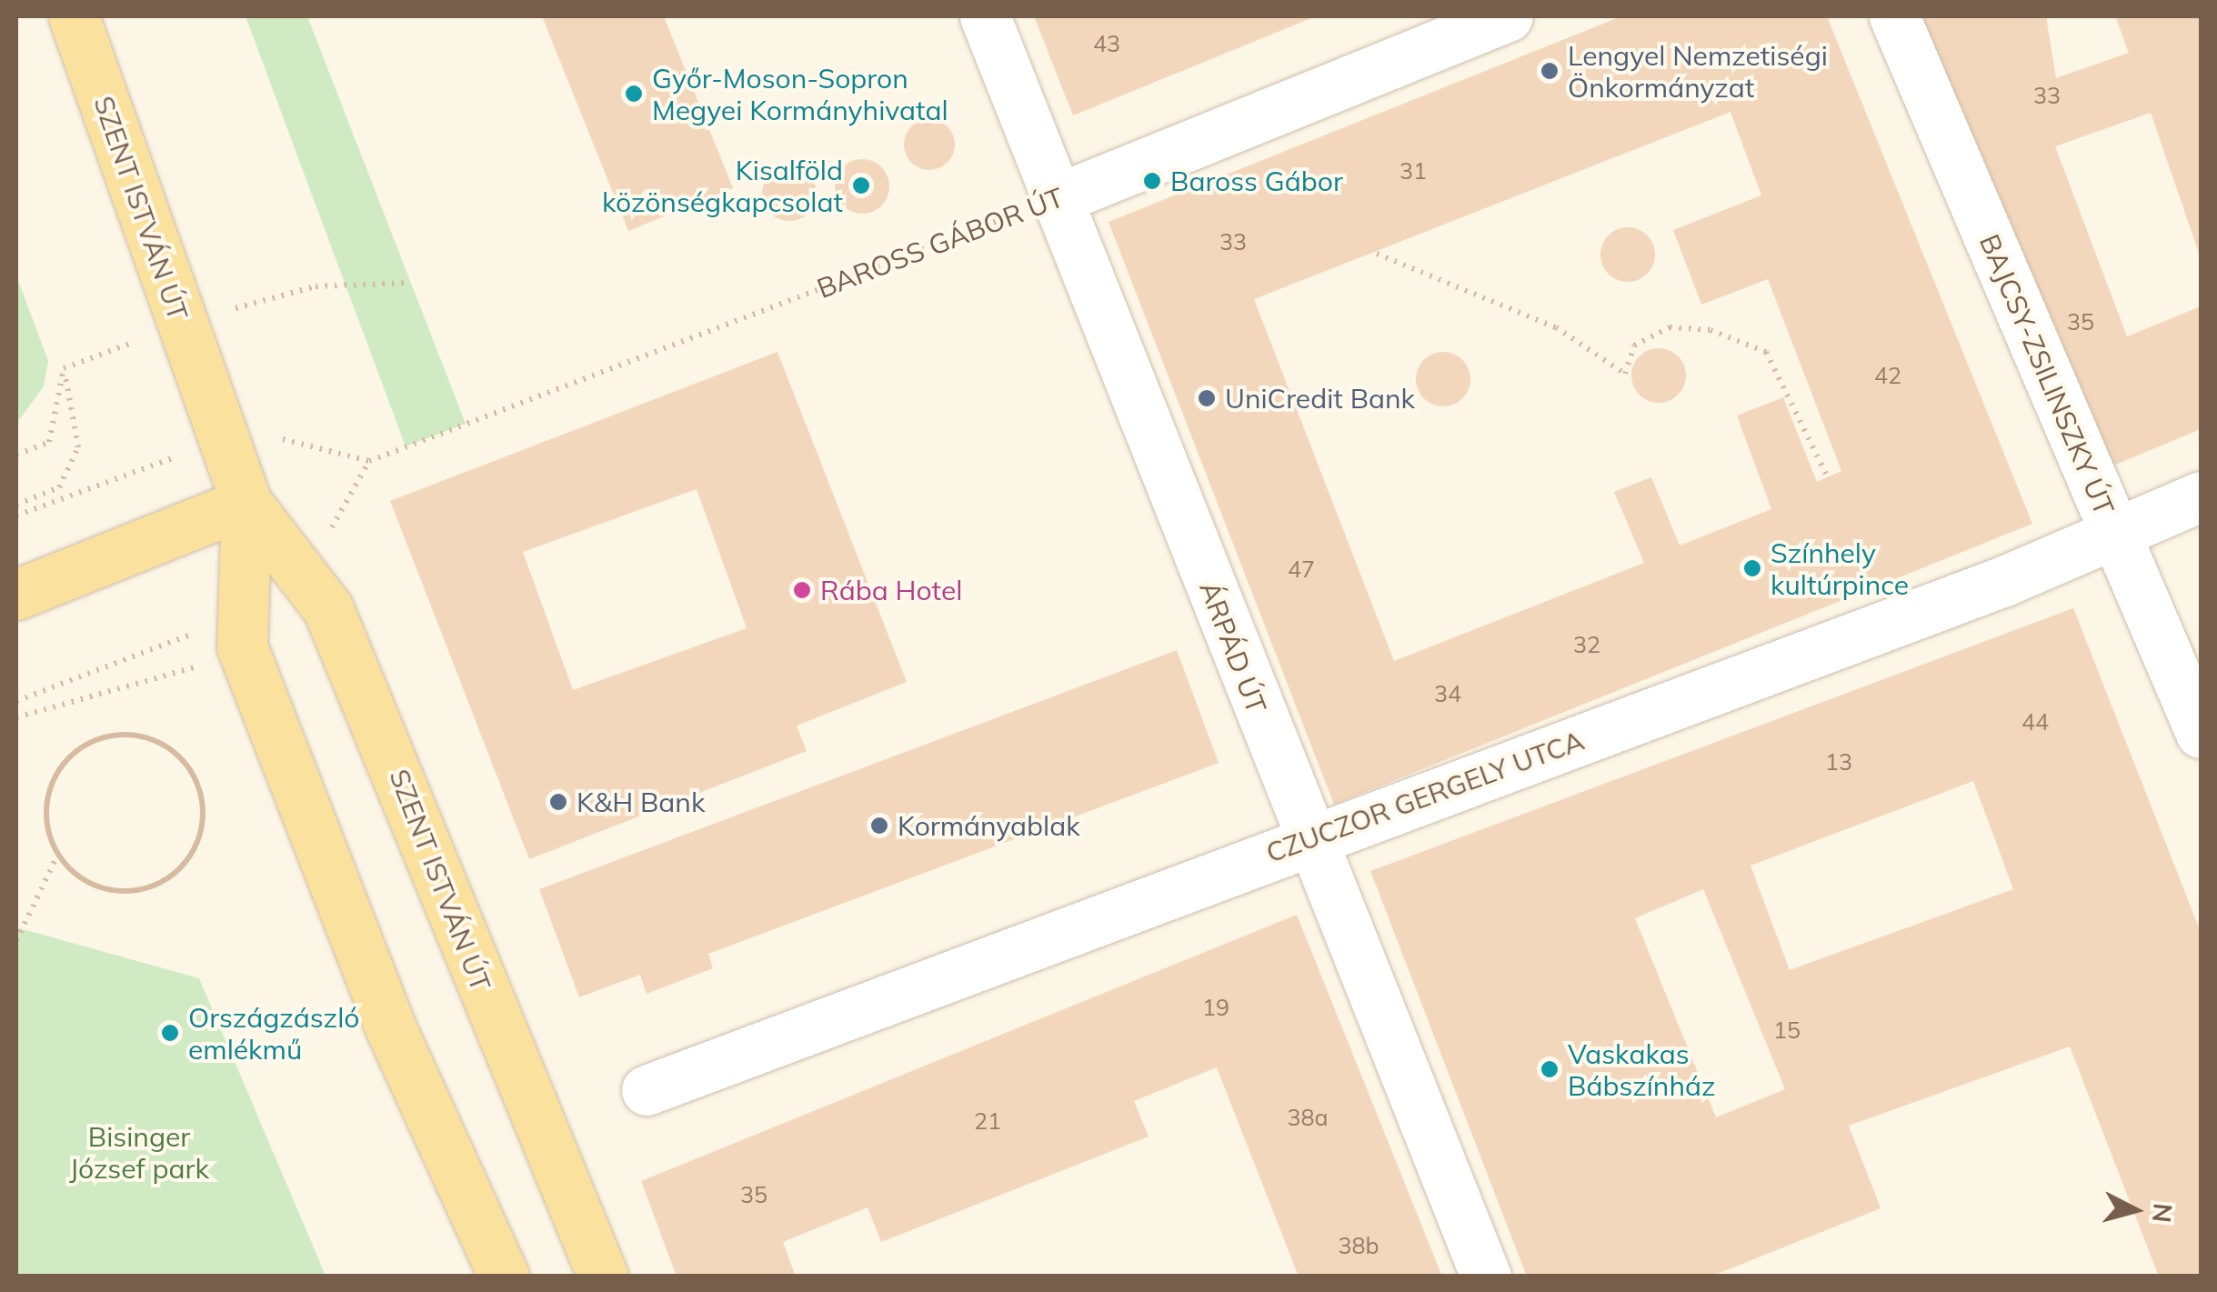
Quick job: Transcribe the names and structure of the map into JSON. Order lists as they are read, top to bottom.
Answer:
{
  "streets": {
    "main road": ["SZENT ISTVÁN ÚT"],
    "street": [
      "BAROSS GÁBOR ÚT",
      "BAJCSY-ZSILINSZKY ÚT",
      "ÁRPÁD ÚT",
      "CZUCZOR GERGELY UTCA"
    ]
  },
  "crossings": [
    ["BAROSS GÁBOR ÚT", "ÁRPÁD ÚT"],
    ["BAJCSY-ZSILINSZKY ÚT", "CZUCZOR GERGELY UTCA"],
    ["ÁRPÁD ÚT", "CZUCZOR GERGELY UTCA"]
  ],
  "parks": ["Bisinger József park"],
  "places": [
    "Lengyel Nemzetiségi Önkormányzat",
    "Győr-Moson-Sopron Megyei Kormányhivatal",
    "Baross Gábor",
    "Kisalföld közönségkapcsolat",
    "UniCredit Bank",
    "Színhely kultúrpince",
    "Rába Hotel",
    "K&H Bank",
    "Kormányablak",
    "Országzászló emlékmű",
    "Vaskakas Bábszínház"
  ],
  "house_numbers": [
    "43",
    "33",
    "31",
    "33",
    "35",
    "42",
    "47",
    "32",
    "34",
    "44",
    "13",
    "19",
    "15",
    "38a",
    "21",
    "35",
    "38b"
  ],
  "north": "right"
}
